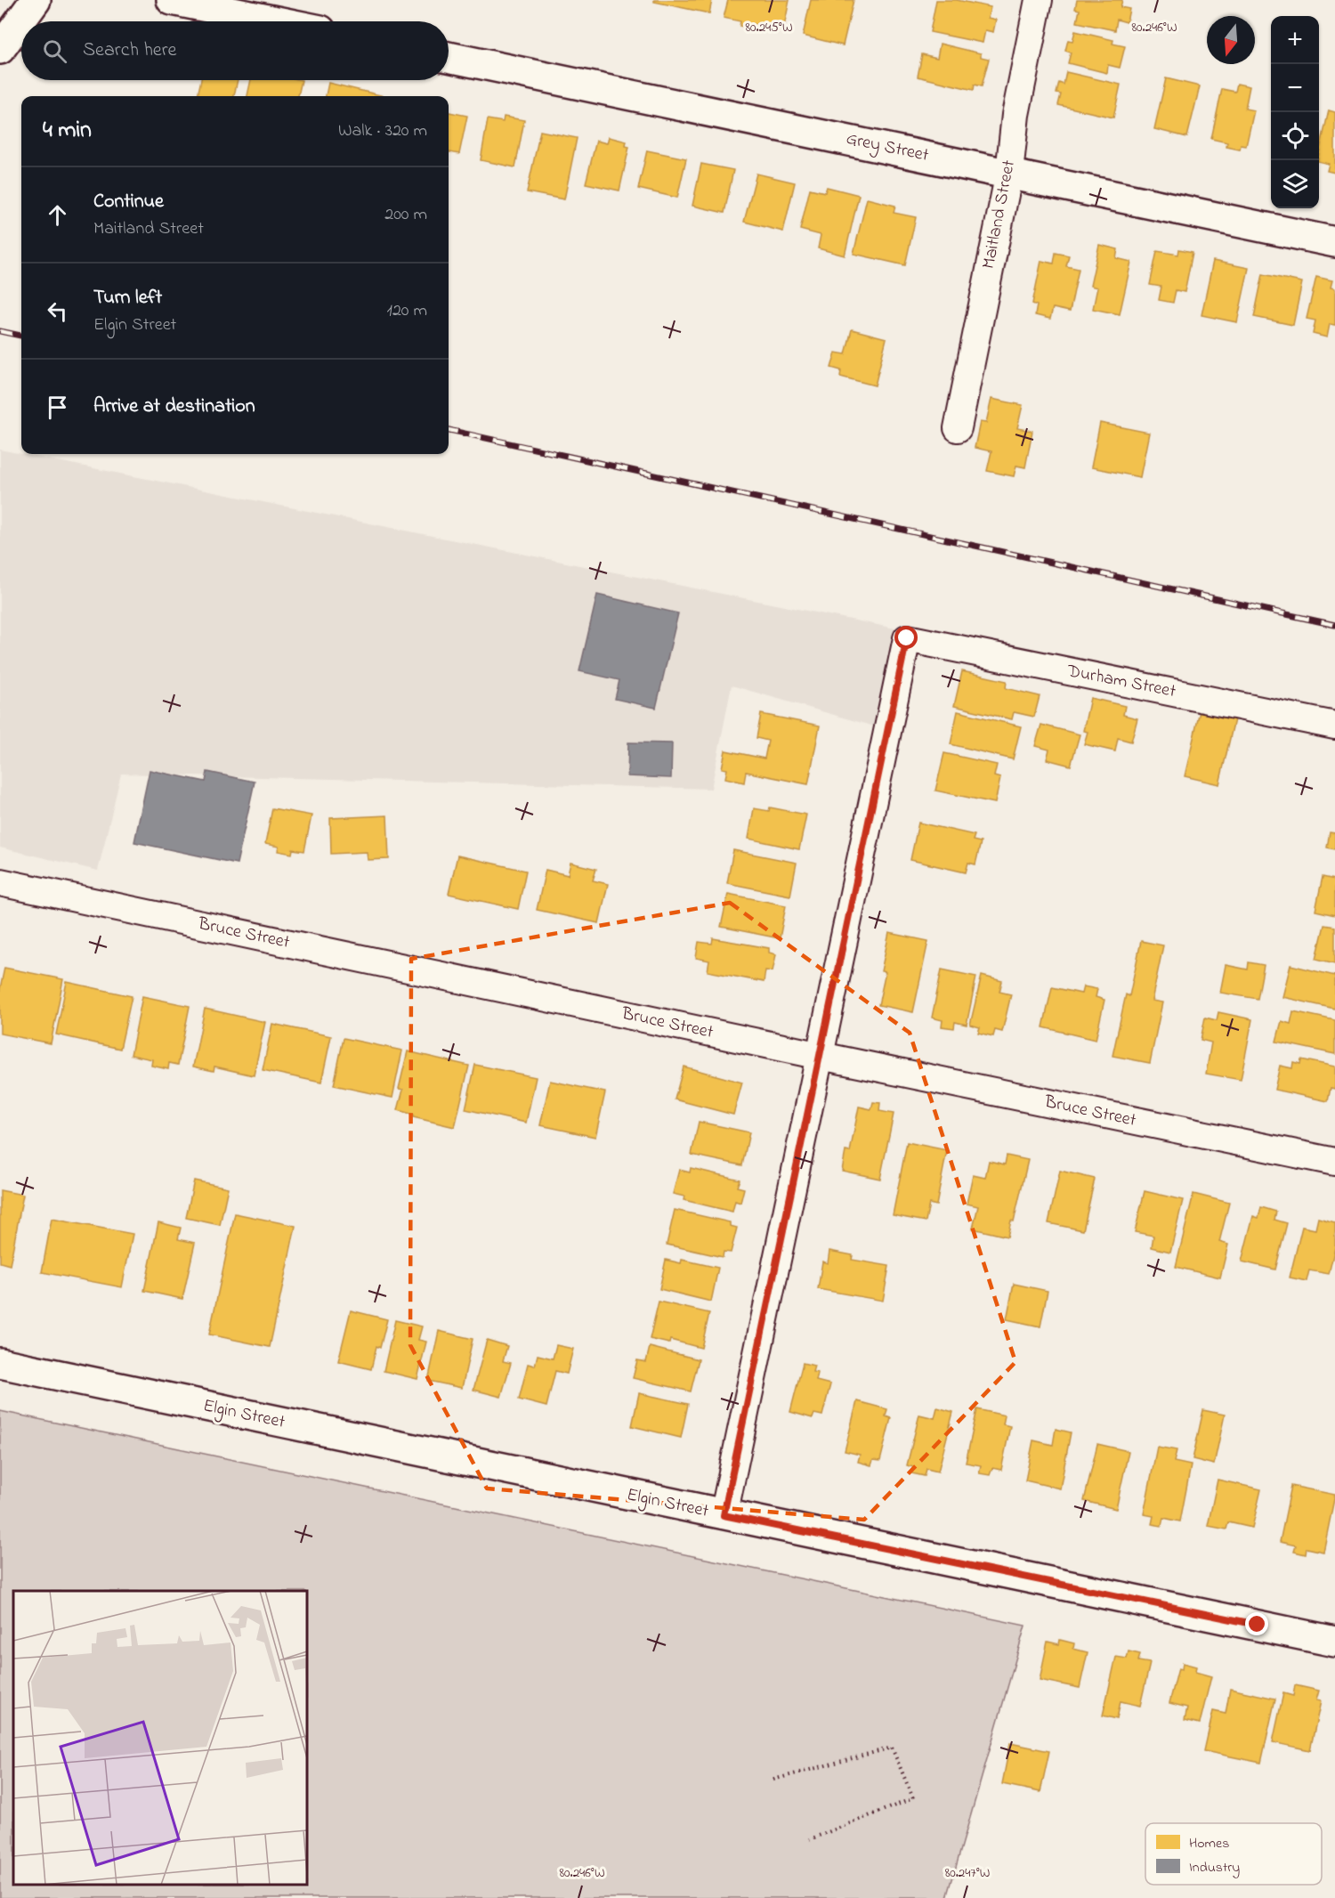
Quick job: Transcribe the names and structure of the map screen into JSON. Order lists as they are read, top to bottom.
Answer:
{
  "streets": {
    "main road": ["Grey Street", "Elgin Street"],
    "street": ["Maitland Street", "Durham Street", "Bruce Street"]
  },
  "crossings": [
    ["Grey Street", "Maitland Street"],
    ["Durham Street", "Bruce Street"]
  ],
  "legend": ["Homes", "Industry"],
  "north": "bottom",
  "page": {
    "map_buttons": ["+", "−"],
    "search": "Search here",
    "heading": ["4 min", "Walk · 320 m"],
    "list": [
      ["Continue", "Maitland Street", "200 m"],
      ["Turn left", "Elgin Street", "120 m"],
      "Arrive at destination"
    ]
  },
  "coordinates": ["80.245°W", "80.246°W", "80.247°W"]
}
